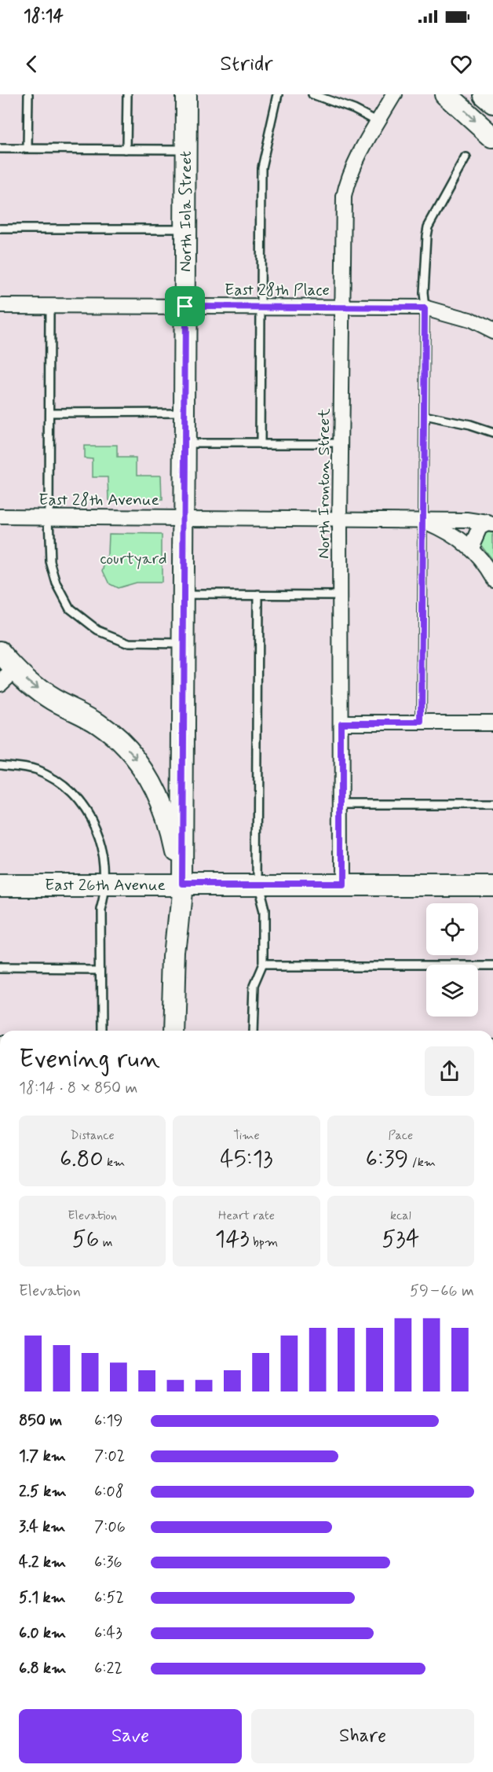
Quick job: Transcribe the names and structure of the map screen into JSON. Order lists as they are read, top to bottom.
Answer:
{
  "streets": {
    "street": [
      "North Iola Street",
      "East 28th Place",
      "North Ironton Street",
      "East 28th Avenue",
      "East 26th Avenue"
    ]
  },
  "crossings": [
    ["North Iola Street", "East 28th Place"],
    ["North Iola Street", "East 28th Avenue"],
    ["North Iola Street", "East 26th Avenue"],
    ["East 28th Place", "North Ironton Street"],
    ["North Ironton Street", "East 28th Avenue"],
    ["North Ironton Street", "East 26th Avenue"]
  ],
  "parks": ["courtyard"],
  "page": {
    "status": "18:14",
    "header": "Stridr",
    "heading": ["Evening run", "18:14 · 8 × 850 m"],
    "stats": [
      ["Distance", "6.80 km"],
      ["Time", "45:13"],
      ["Pace", "6:39 /km"],
      ["Elevation", "56 m"],
      ["Heart rate", "143 bpm"],
      ["kcal", "534"]
    ],
    "chart": ["Elevation", "59–66 m"],
    "list": [
      {
        "name": "850 m",
        "note": "6:19"
      },
      {
        "name": "1.7 km",
        "note": "7:02"
      },
      {
        "name": "2.5 km",
        "note": "6:08"
      },
      {
        "name": "3.4 km",
        "note": "7:06"
      },
      {
        "name": "4.2 km",
        "note": "6:36"
      },
      {
        "name": "5.1 km",
        "note": "6:52"
      },
      {
        "name": "6.0 km",
        "note": "6:43"
      },
      {
        "name": "6.8 km",
        "note": "6:22"
      }
    ],
    "buttons": ["Save", "Share"]
  }
}
